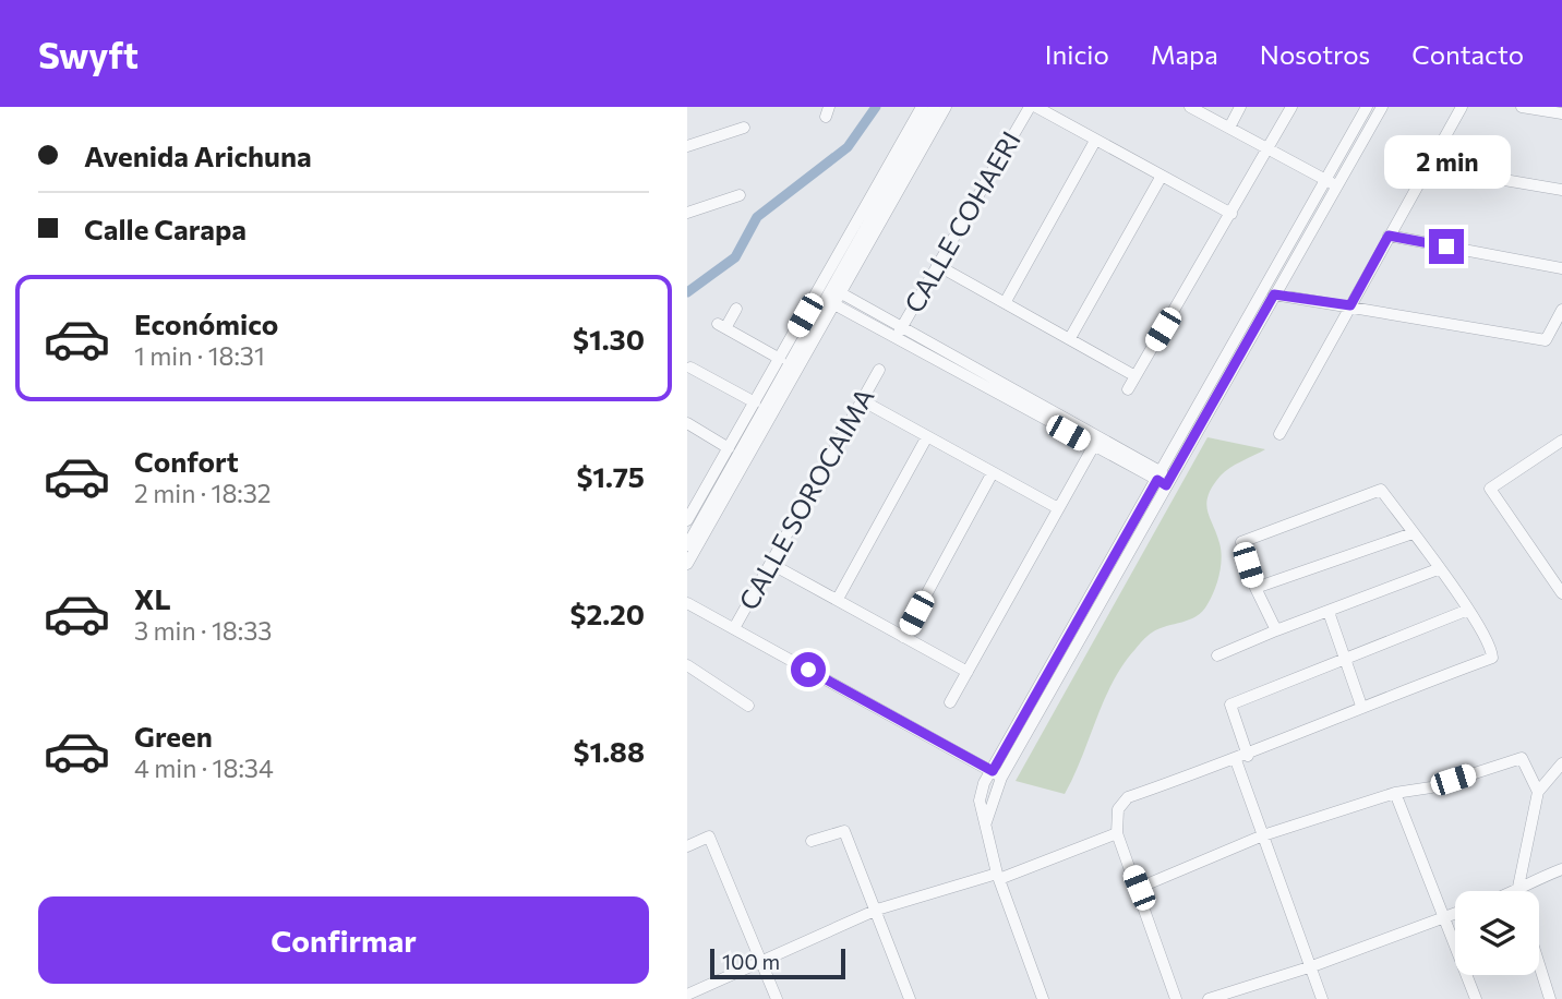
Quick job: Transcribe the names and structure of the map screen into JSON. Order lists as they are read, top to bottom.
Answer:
{
  "streets": {
    "street": ["CALLE COHAERI", "CALLE SOROCAIMA"]
  },
  "scale_bar": "100 m",
  "page": {
    "header": "Swyft",
    "nav": [
      "Inicio",
      "Mapa",
      "Nosotros",
      "Contacto"
    ],
    "banner": ["Avenida Arichuna", "Calle Carapa"],
    "bubble": "2 min",
    "list": [
      {
        "name": "Económico",
        "note": "1 min · 18:31",
        "value": "$1.30"
      },
      {
        "name": "Confort",
        "note": "2 min · 18:32",
        "value": "$1.75"
      },
      {
        "name": "XL",
        "note": "3 min · 18:33",
        "value": "$2.20"
      },
      {
        "name": "Green",
        "note": "4 min · 18:34",
        "value": "$1.88"
      }
    ],
    "buttons": "Confirmar",
    "scale": "100 m"
  }
}
